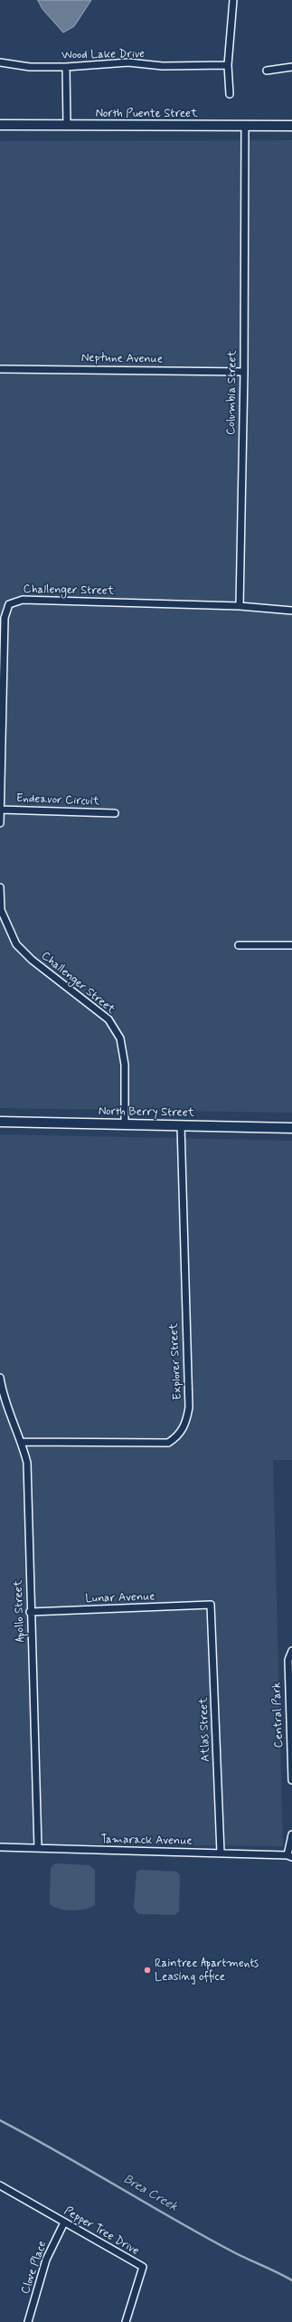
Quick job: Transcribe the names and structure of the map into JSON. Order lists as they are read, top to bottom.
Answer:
{
  "streets": {
    "street": [
      "Wood Lake Drive",
      "North Puente Street",
      "Neptune Avenue",
      "Columbia Street",
      "Challenger Street",
      "Endeavor Circuit",
      "North Berry Street",
      "Explorer Street",
      "Lunar Avenue",
      "Apollo Street",
      "Central Park",
      "Atlas Street",
      "Tamarack Avenue",
      "Pepper Tree Drive",
      "Clove Place"
    ]
  },
  "crossings": [
    ["North Puente Street", "Columbia Street"],
    ["Neptune Avenue", "Columbia Street"],
    ["Columbia Street", "Challenger Street"],
    ["Challenger Street", "Endeavor Circuit"],
    ["Challenger Street", "North Berry Street"],
    ["North Berry Street", "Explorer Street"],
    ["Explorer Street", "Apollo Street"],
    ["Lunar Avenue", "Apollo Street"],
    ["Lunar Avenue", "Atlas Street"],
    ["Apollo Street", "Tamarack Avenue"],
    ["Atlas Street", "Tamarack Avenue"],
    ["Pepper Tree Drive", "Clove Place"]
  ],
  "water": ["Brea Creek"],
  "places": ["Raintree Apartments Leasing office"]
}
